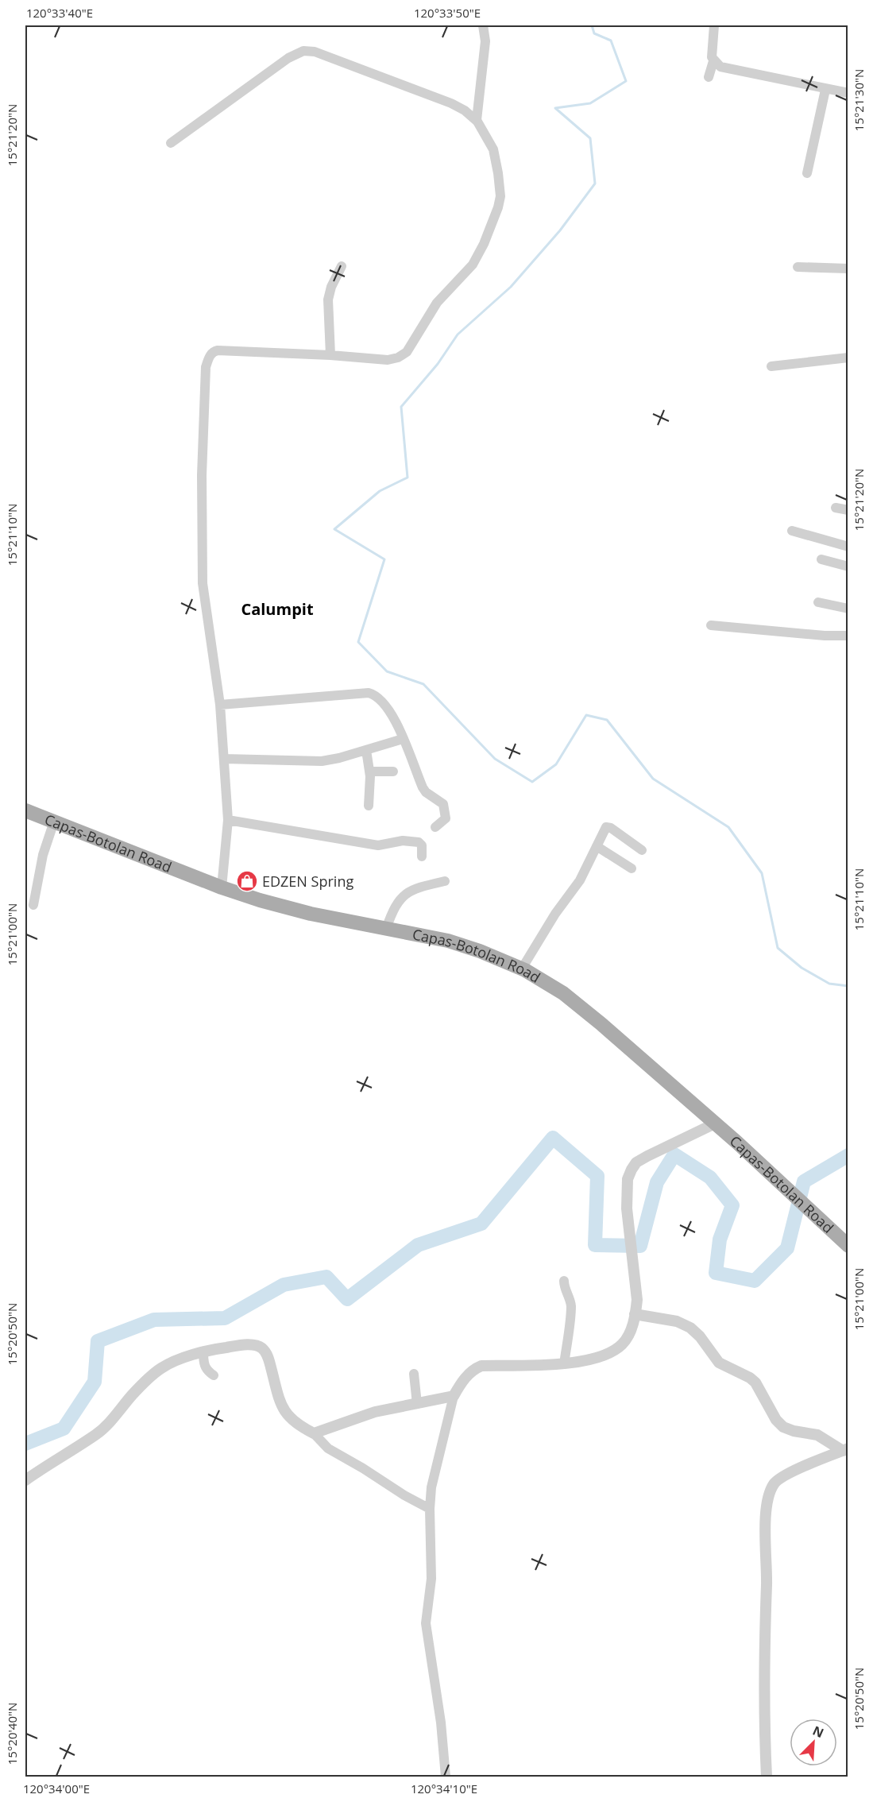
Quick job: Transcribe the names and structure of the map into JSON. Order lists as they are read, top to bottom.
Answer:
{
  "streets": {
    "main road": ["Capas-Botolan Road"]
  },
  "districts": ["Calumpit"],
  "places": {
    "shop": ["EDZEN Spring"]
  },
  "north": "top right",
  "coordinates": [
    "120°33'40\"E",
    "120°33'50\"E",
    "15°21'30\"N",
    "15°21'20\"N",
    "15°21'10\"N",
    "15°21'00\"N",
    "15°20'50\"N",
    "15°20'40\"N",
    "120°34'00\"E",
    "120°34'10\"E"
  ]
}
